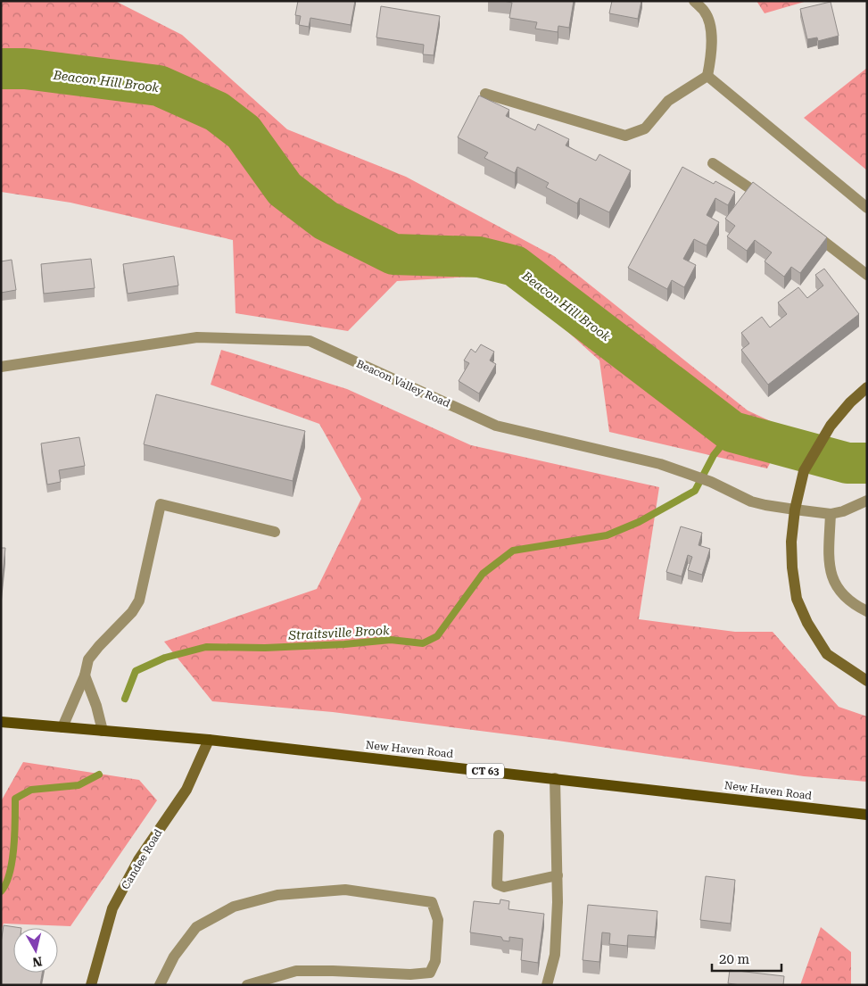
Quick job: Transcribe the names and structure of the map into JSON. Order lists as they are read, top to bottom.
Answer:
{
  "streets": {
    "main road": ["New Haven Road", "CT 63"],
    "street": ["Beacon Valley Road", "Candee Road"]
  },
  "crossings": [
    ["New Haven Road", "Candee Road"]
  ],
  "water": ["Beacon Hill Brook", "Straitsville Brook"],
  "scale_bar": "20 m",
  "north": "bottom"
}
